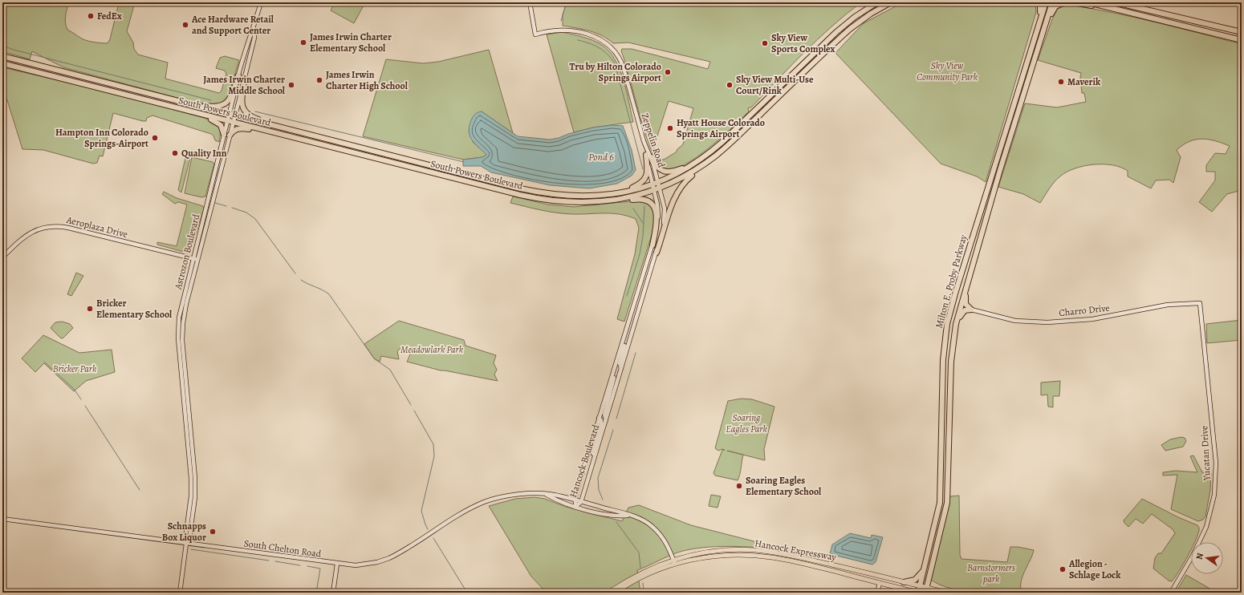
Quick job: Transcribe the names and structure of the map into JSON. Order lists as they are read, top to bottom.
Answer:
{
  "streets": {
    "highway": ["South Powers Boulevard", "Milton E. Proby Parkway"],
    "main road": [
      "Zeppelin Road",
      "Aeroplaza Drive",
      "Astrozon Boulevard",
      "Charro Drive",
      "Yucatan Drive",
      "Hancock Boulevard",
      "South Chelton Road",
      "Hancock Expressway"
    ]
  },
  "crossings": [
    ["South Powers Boulevard", "Zeppelin Road"],
    ["South Powers Boulevard", "Astrozon Boulevard"],
    ["South Powers Boulevard", "Hancock Boulevard"],
    ["Zeppelin Road", "Hancock Boulevard"],
    ["Aeroplaza Drive", "Astrozon Boulevard"],
    ["Astrozon Boulevard", "South Chelton Road"],
    ["Milton E. Proby Parkway", "Hancock Expressway"],
    ["Charro Drive", "Yucatan Drive"],
    ["Hancock Boulevard", "South Chelton Road"],
    ["South Chelton Road", "Hancock Expressway"]
  ],
  "water": ["Pond 6"],
  "parks": [
    "Sky View Community Park",
    "Meadowlark Park",
    "Bricker Park",
    "Soaring Eagles Park",
    "Barnstormers park"
  ],
  "places": [
    "FedEx",
    "Ace Hardware Retail and Support Center",
    "James Irwin Charter Elementary School",
    "Sky View Sports Complex",
    "Tru by Hilton Colorado Springs Airport",
    "James Irwin Charter High School",
    "Maverik",
    "James Irwin Charter Middle School",
    "Sky View Multi-Use Court/Rink",
    "Hyatt House Colorado Springs Airport",
    "Hampton Inn Colorado Springs-Airport",
    "Quality Inn",
    "Bricker Elementary School",
    "Soaring Eagles Elementary School",
    "Schnapps Box Liquor",
    "Allegion - Schlage Lock"
  ],
  "north": "left"
}
